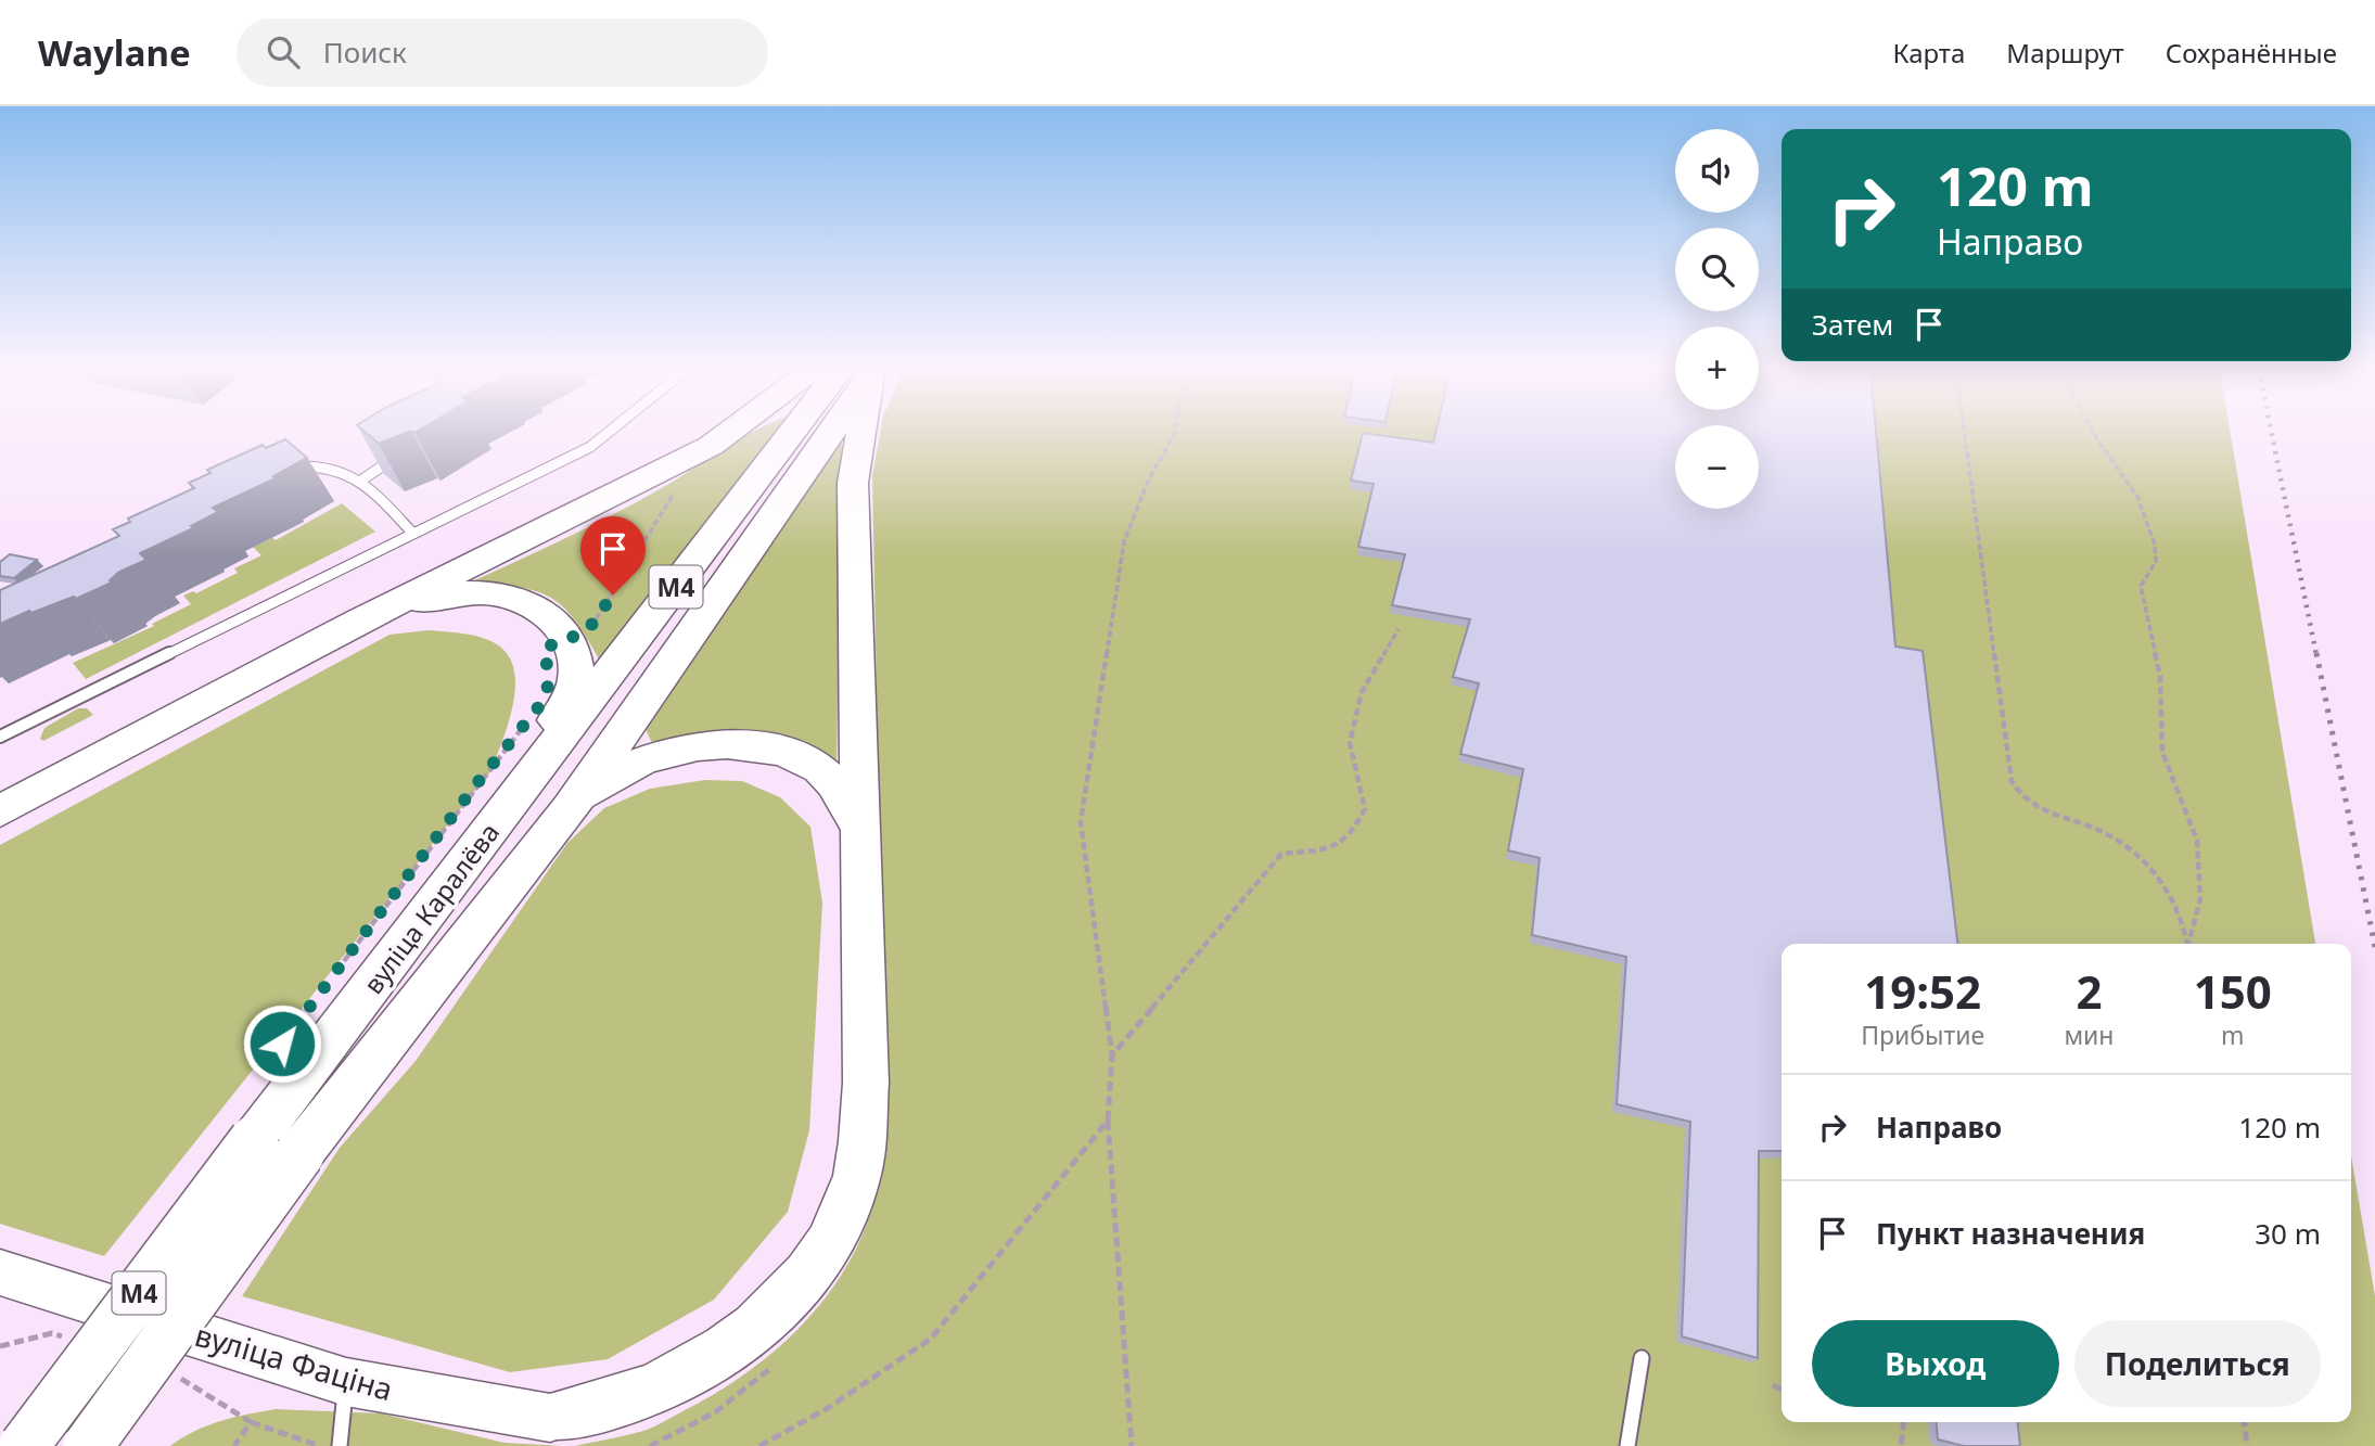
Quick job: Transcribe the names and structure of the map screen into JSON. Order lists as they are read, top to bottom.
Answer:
{
  "streets": {
    "main road": ["М4", "вуліца Каралёва", "вуліца Фаціна"]
  },
  "page": {
    "header": "Waylane",
    "search": "Поиск",
    "nav": ["Карта", "Маршрут", "Сохранённые"],
    "map_buttons": ["+", "−"],
    "turn": ["120 m", "Направо"],
    "then": "Затем",
    "eta": [
      "19:52",
      "Прибытие",
      "2",
      "мин",
      "150",
      "m"
    ],
    "list": [
      {
        "name": "Направо",
        "value": "120 m"
      },
      {
        "name": "Пункт назначения",
        "value": "30 m"
      }
    ],
    "buttons": ["Выход", "Поделиться"]
  }
}
